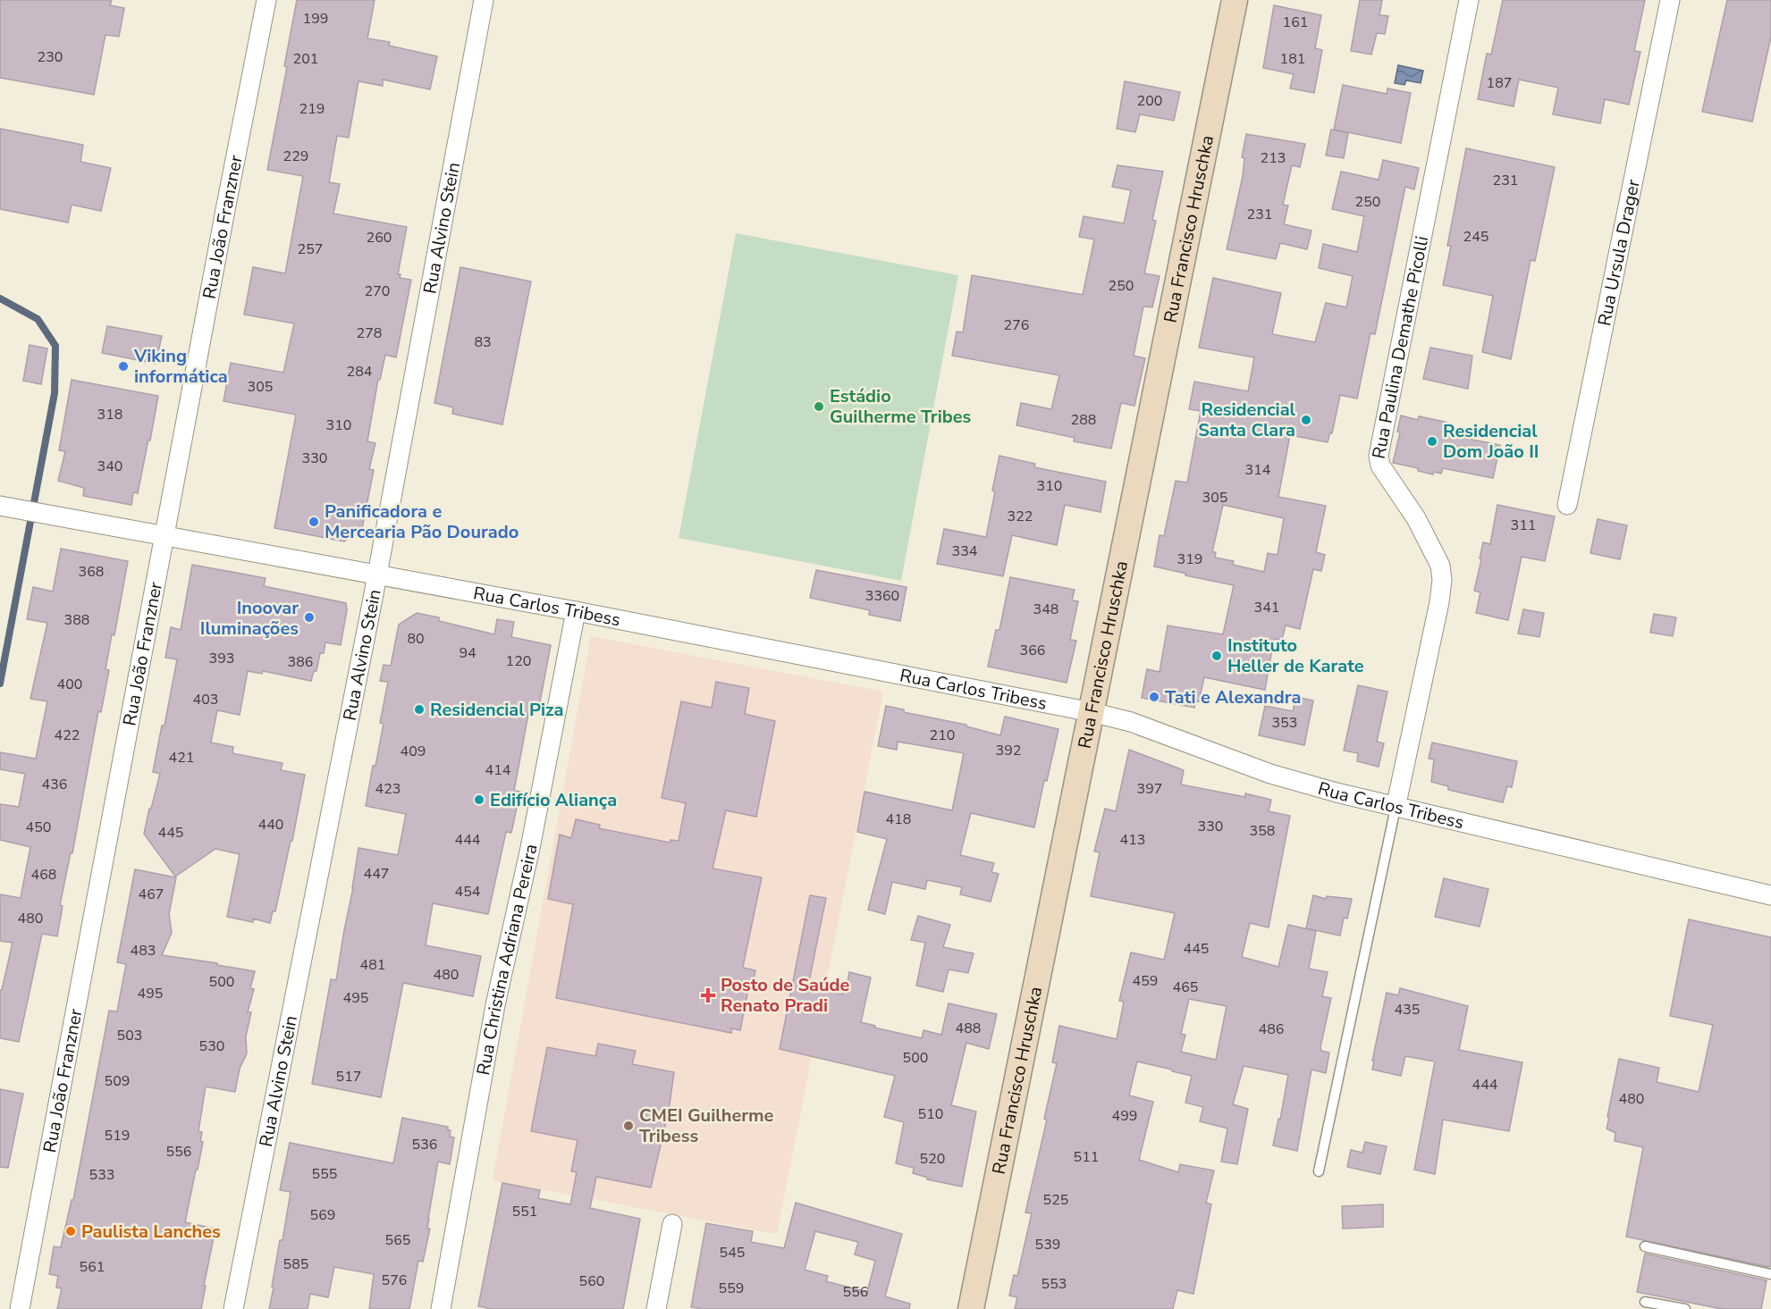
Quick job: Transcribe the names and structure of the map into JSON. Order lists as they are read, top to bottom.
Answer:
{
  "streets": {
    "main road": ["Rua Francisco Hruschka"],
    "street": [
      "Rua João Franzner",
      "Rua Alvino Stein",
      "Rua Ursula Drager",
      "Rua Paulina Demathe Picolli",
      "Rua Carlos Tribess",
      "Rua Christina Adriana Pereira"
    ]
  },
  "crossings": [
    ["Rua João Franzner", "Rua Carlos Tribess"],
    ["Rua Alvino Stein", "Rua Carlos Tribess"],
    ["Rua Francisco Hruschka", "Rua Carlos Tribess"],
    ["Rua Paulina Demathe Picolli", "Rua Carlos Tribess"],
    ["Rua Carlos Tribess", "Rua Christina Adriana Pereira"]
  ],
  "places": {
    "other": [
      "Viking informática",
      "Estádio Guilherme Tribes",
      "Residencial Santa Clara",
      "Residencial Dom João II",
      "Panificadora e Mercearia Pão Dourado",
      "Inoovar Iluminações",
      "Instituto Heller de Karate",
      "Tati e Alexandra",
      "Residencial Piza",
      "Edifício Aliança",
      "CMEI Guilherme Tribess",
      "Paulista Lanches"
    ],
    "health": ["Posto de Saúde Renato Pradi"]
  },
  "house_numbers": [
    "199",
    "161",
    "230",
    "201",
    "181",
    "187",
    "200",
    "219",
    "229",
    "213",
    "231",
    "250",
    "231",
    "245",
    "260",
    "257",
    "250",
    "270",
    "276",
    "278",
    "83",
    "284",
    "305",
    "318",
    "288",
    "310",
    "330",
    "340",
    "314",
    "310",
    "305",
    "322",
    "311",
    "334",
    "319",
    "368",
    "3360",
    "341",
    "348",
    "388",
    "80",
    "366",
    "94",
    "393",
    "120",
    "386",
    "400",
    "403",
    "353",
    "422",
    "210",
    "392",
    "409",
    "421",
    "414",
    "436",
    "423",
    "397",
    "418",
    "440",
    "330",
    "450",
    "358",
    "445",
    "444",
    "413",
    "447",
    "468",
    "454",
    "467",
    "480",
    "445",
    "483",
    "481",
    "480",
    "459",
    "500",
    "465",
    "495",
    "495",
    "435",
    "488",
    "486",
    "503",
    "530",
    "500",
    "517",
    "509",
    "444",
    "480",
    "510",
    "499",
    "519",
    "536",
    "556",
    "511",
    "520",
    "555",
    "533",
    "525",
    "551",
    "569",
    "565",
    "539",
    "545",
    "585",
    "561",
    "576",
    "560",
    "553",
    "559",
    "556"
  ]
}
